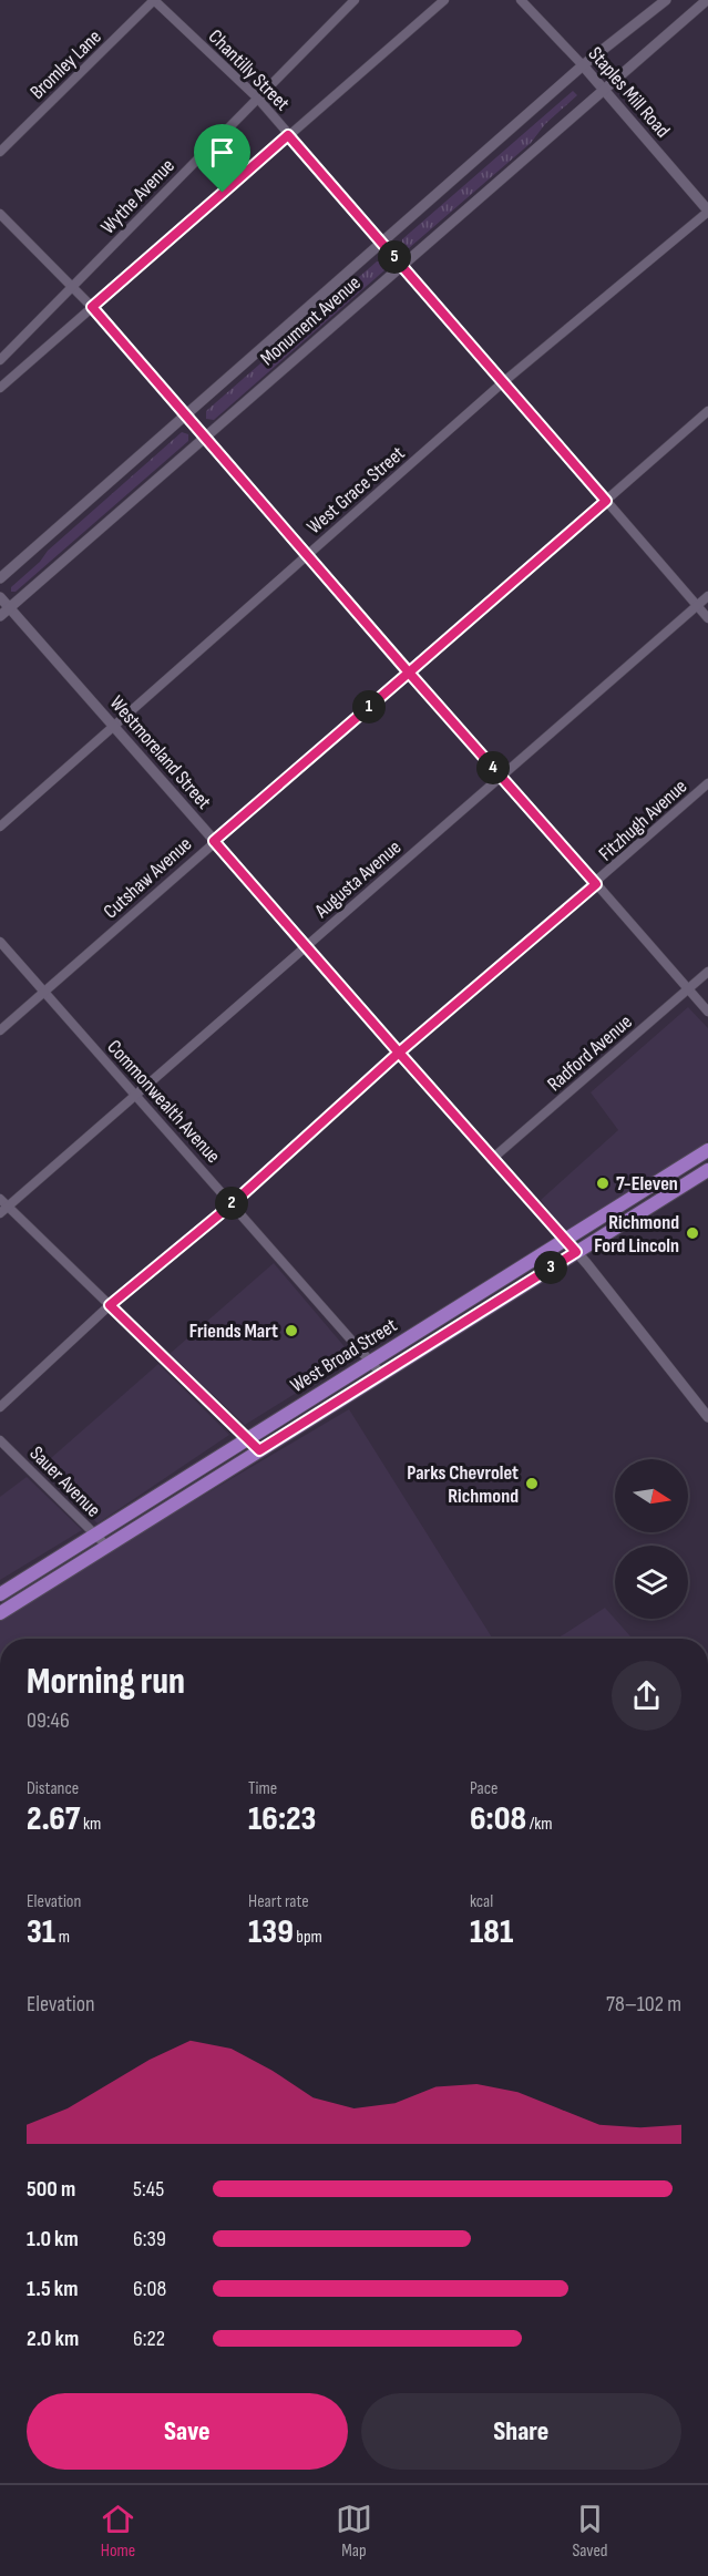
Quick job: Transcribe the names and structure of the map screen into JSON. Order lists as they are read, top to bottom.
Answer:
{
  "streets": {
    "main road": ["West Broad Street"],
    "street": [
      "Bromley Lane",
      "Chantilly Street",
      "Staples Mill Road",
      "Wythe Avenue",
      "Monument Avenue",
      "West Grace Street",
      "Westmoreland Street",
      "Fitzhugh Avenue",
      "Cutshaw Avenue",
      "Augusta Avenue",
      "Radford Avenue",
      "Commonwealth Avenue",
      "Sauer Avenue"
    ]
  },
  "crossings": [
    ["Bromley Lane", "Chantilly Street"],
    ["Chantilly Street", "Wythe Avenue"],
    ["Chantilly Street", "Monument Avenue"],
    ["Chantilly Street", "West Grace Street"],
    ["Chantilly Street", "Cutshaw Avenue"],
    ["Chantilly Street", "Augusta Avenue"],
    ["Staples Mill Road", "Monument Avenue"],
    ["Staples Mill Road", "West Grace Street"],
    ["Monument Avenue", "Westmoreland Street"],
    ["West Grace Street", "Westmoreland Street"],
    ["Westmoreland Street", "Fitzhugh Avenue"],
    ["Westmoreland Street", "Cutshaw Avenue"],
    ["Westmoreland Street", "Augusta Avenue"],
    ["Westmoreland Street", "Radford Avenue"],
    ["Westmoreland Street", "West Broad Street"],
    ["Fitzhugh Avenue", "Commonwealth Avenue"],
    ["Cutshaw Avenue", "Commonwealth Avenue"],
    ["Augusta Avenue", "Commonwealth Avenue"],
    ["Commonwealth Avenue", "West Broad Street"],
    ["West Broad Street", "Sauer Avenue"]
  ],
  "places": [
    "7-Eleven",
    "Richmond Ford Lincoln",
    "Friends Mart",
    "Parks Chevrolet Richmond"
  ],
  "north": "right",
  "page": {
    "pins": [
      "5",
      "1",
      "4",
      "2",
      "3"
    ],
    "heading": ["Morning run", "09:46"],
    "stats": [
      ["Distance", "2.67 km"],
      ["Time", "16:23"],
      ["Pace", "6:08 /km"],
      ["Elevation", "31 m"],
      ["Heart rate", "139 bpm"],
      ["kcal", "181"]
    ],
    "chart": ["Elevation", "78–102 m"],
    "list": [
      {
        "name": "500 m",
        "note": "5:45"
      },
      {
        "name": "1.0 km",
        "note": "6:39"
      },
      {
        "name": "1.5 km",
        "note": "6:08"
      },
      {
        "name": "2.0 km",
        "note": "6:22"
      }
    ],
    "buttons": ["Save", "Share"],
    "tabs": ["Home", "Map", "Saved"]
  }
}
